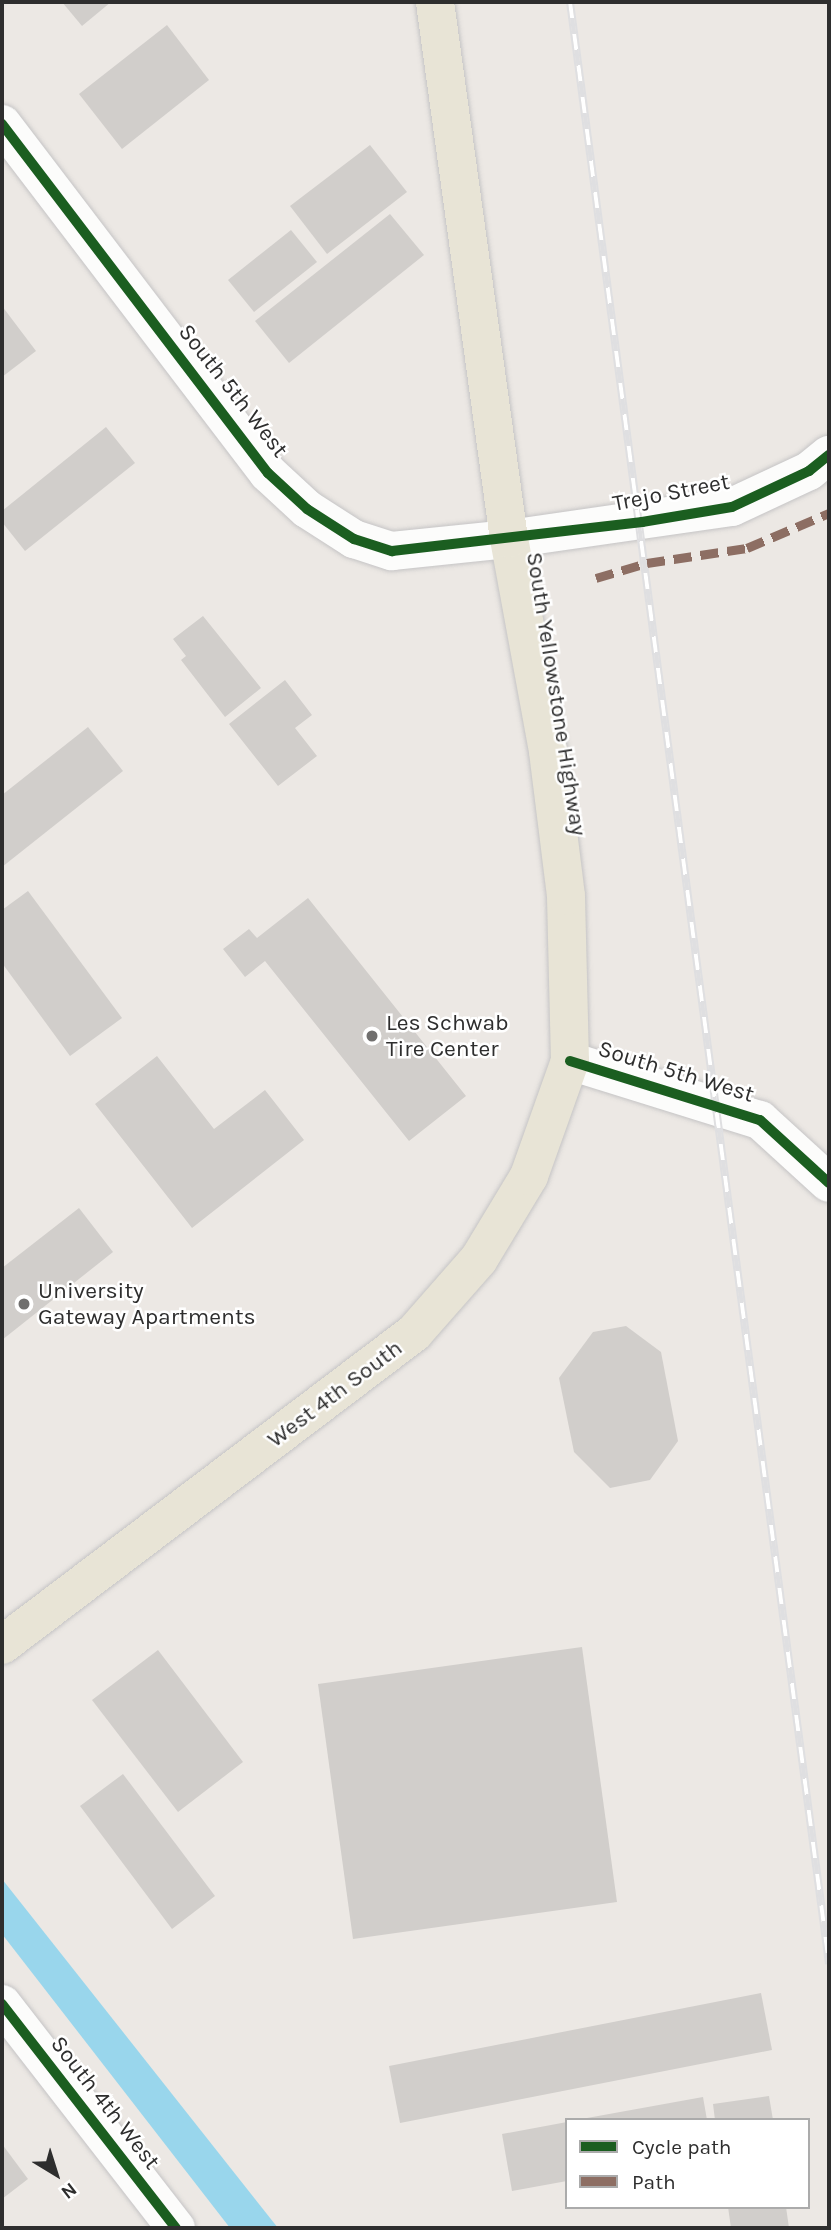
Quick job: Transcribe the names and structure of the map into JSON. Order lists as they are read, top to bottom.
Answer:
{
  "streets": {
    "main road": ["South Yellowstone Highway", "West 4th South"],
    "street": ["South 5th West", "Trejo Street", "South 4th West"]
  },
  "crossings": [
    ["South 5th West", "Trejo Street"],
    ["South 5th West", "South Yellowstone Highway"],
    ["South 5th West", "West 4th South"],
    ["Trejo Street", "South Yellowstone Highway"],
    ["South Yellowstone Highway", "West 4th South"]
  ],
  "places": ["Les Schwab Tire Center", "University Gateway Apartments"],
  "legend": ["Cycle path", "Path"],
  "north": "bottom right"
}
